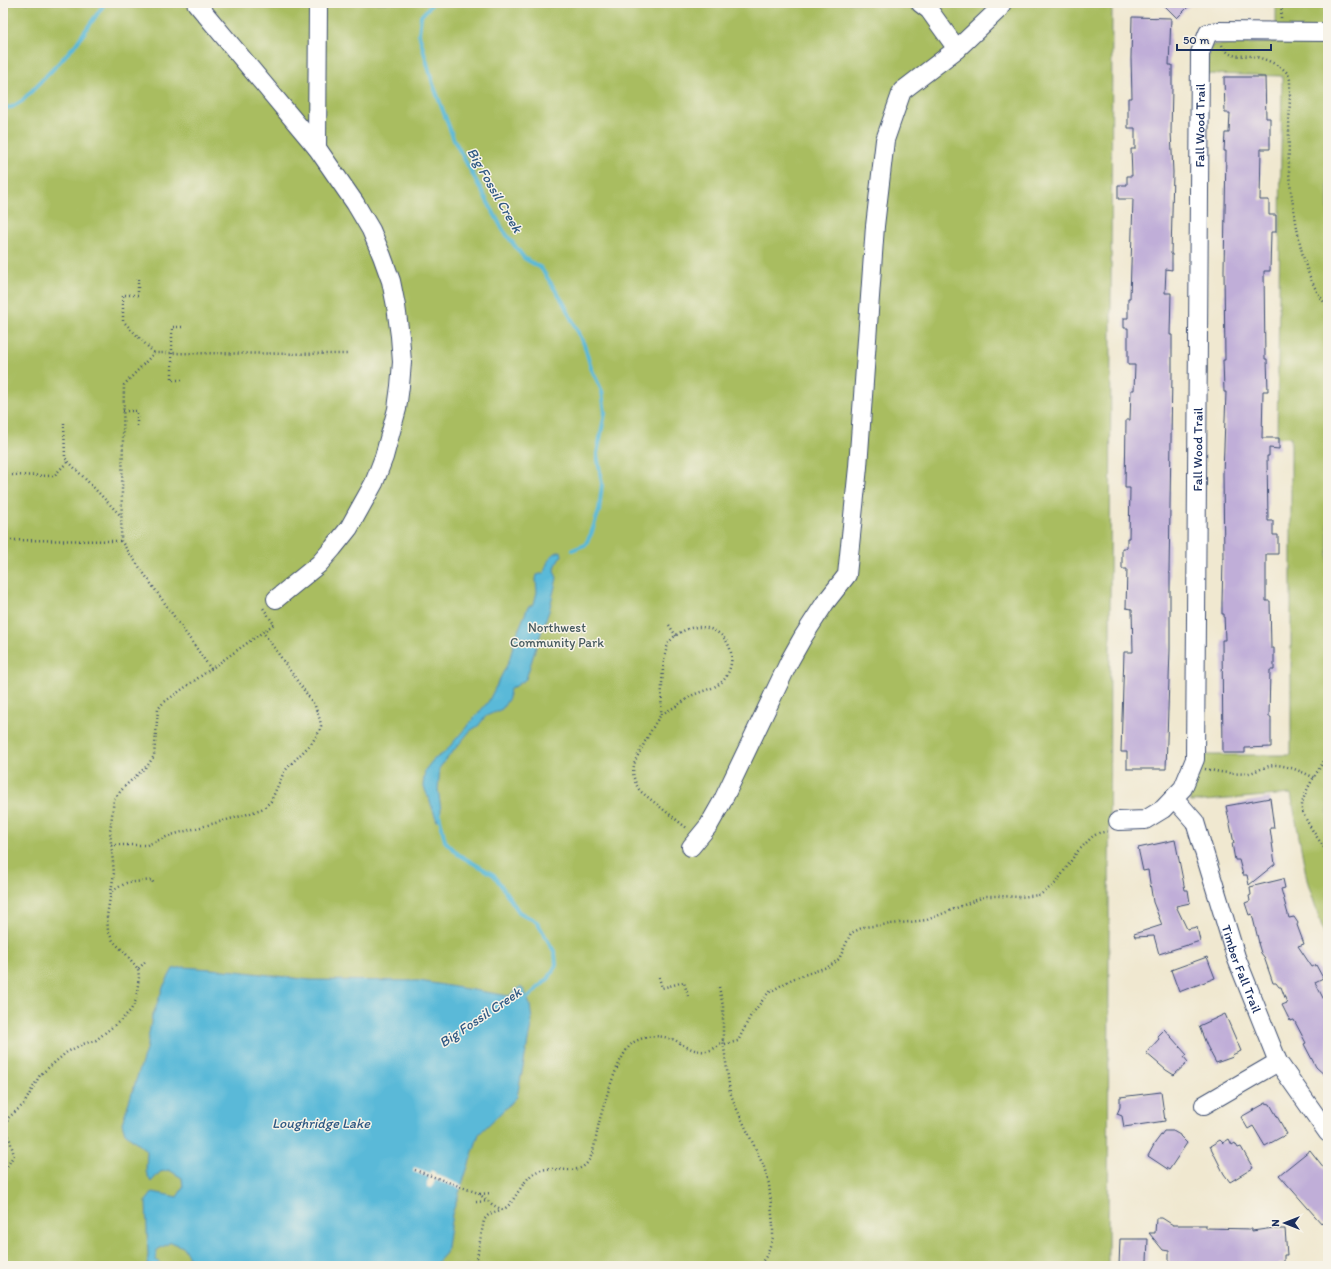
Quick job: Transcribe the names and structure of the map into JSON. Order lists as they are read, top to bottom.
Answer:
{
  "streets": {
    "street": ["Fall Wood Trail", "Timber Fall Trail"]
  },
  "crossings": [
    ["Fall Wood Trail", "Timber Fall Trail"]
  ],
  "water": ["Big Fossil Creek", "Loughridge Lake"],
  "parks": ["Northwest Community Park"],
  "scale_bar": "50 m",
  "north": "left"
}
